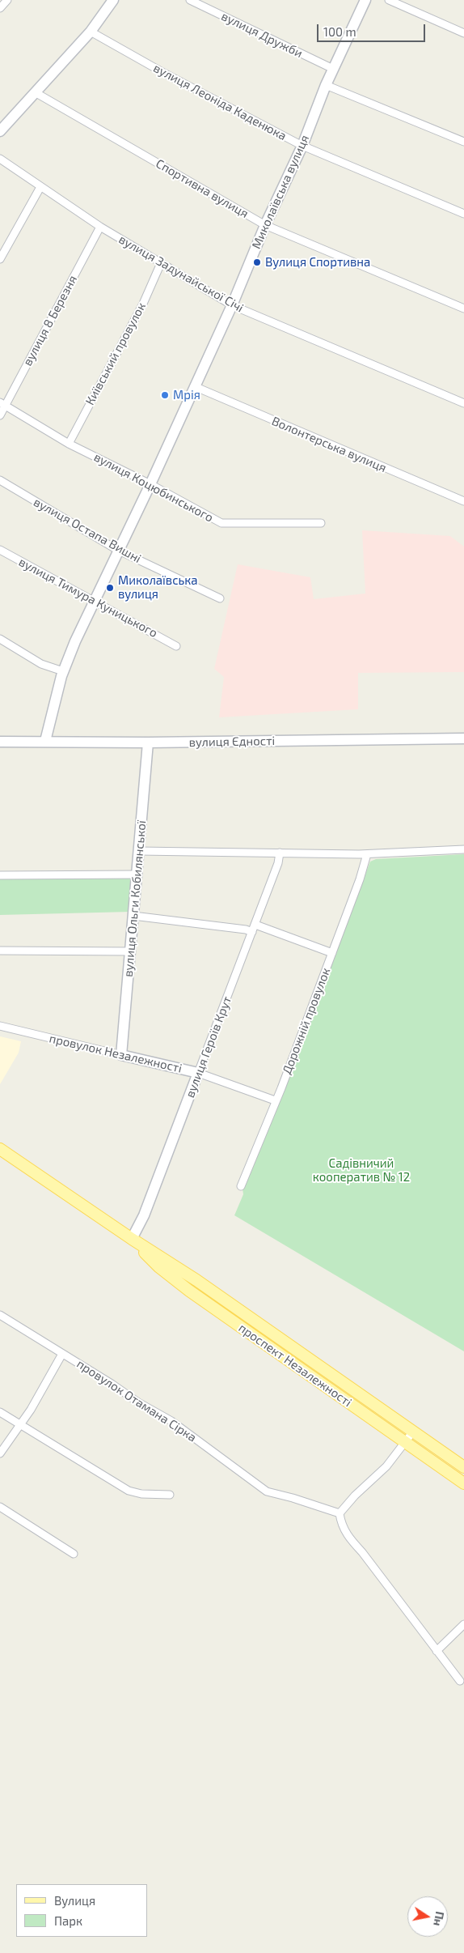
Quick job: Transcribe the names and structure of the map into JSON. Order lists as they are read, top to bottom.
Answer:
{
  "streets": {
    "main road": ["проспект Незалежності"],
    "street": [
      "вулиця Дружби",
      "вулиця Леоніда Каденюка",
      "Спортивна вулиця",
      "Миколаївська вулиця",
      "вулиця Задунайської Січі",
      "вулиця 8 Березня",
      "Київський провулок",
      "Волонтерська вулиця",
      "вулиця Коцюбинського",
      "вулиця Остапа Вишні",
      "вулиця Тимура Куницького",
      "вулиця Єдності",
      "вулиця Ольги Кобилянської",
      "Дорожній провулок",
      "вулиця Героїв Крут",
      "провулок Незалежності",
      "провулок Отамана Сірка"
    ]
  },
  "crossings": [
    ["вулиця Дружби", "Миколаївська вулиця"],
    ["вулиця Леоніда Каденюка", "Миколаївська вулиця"],
    ["Спортивна вулиця", "Миколаївська вулиця"],
    ["Миколаївська вулиця", "вулиця Задунайської Січі"],
    ["Миколаївська вулиця", "Волонтерська вулиця"],
    ["Миколаївська вулиця", "вулиця Коцюбинського"],
    ["Миколаївська вулиця", "вулиця Остапа Вишні"],
    ["Миколаївська вулиця", "вулиця Тимура Куницького"],
    ["Миколаївська вулиця", "вулиця Єдності"],
    ["вулиця Задунайської Січі", "вулиця 8 Березня"],
    ["вулиця Задунайської Січі", "Київський провулок"],
    ["вулиця 8 Березня", "вулиця Коцюбинського"],
    ["Київський провулок", "вулиця Коцюбинського"],
    ["вулиця Єдності", "вулиця Ольги Кобилянської"],
    ["вулиця Ольги Кобилянської", "провулок Незалежності"],
    ["Дорожній провулок", "провулок Незалежності"],
    ["вулиця Героїв Крут", "провулок Незалежності"],
    ["вулиця Героїв Крут", "проспект Незалежності"]
  ],
  "parks": ["Садівничий кооператив № 12"],
  "places": ["Вулиця Спортивна", "Мрія", "Миколаївська вулиця"],
  "legend": ["Вулиця", "Парк"],
  "scale_bar": "100 m",
  "north": "right"
}
